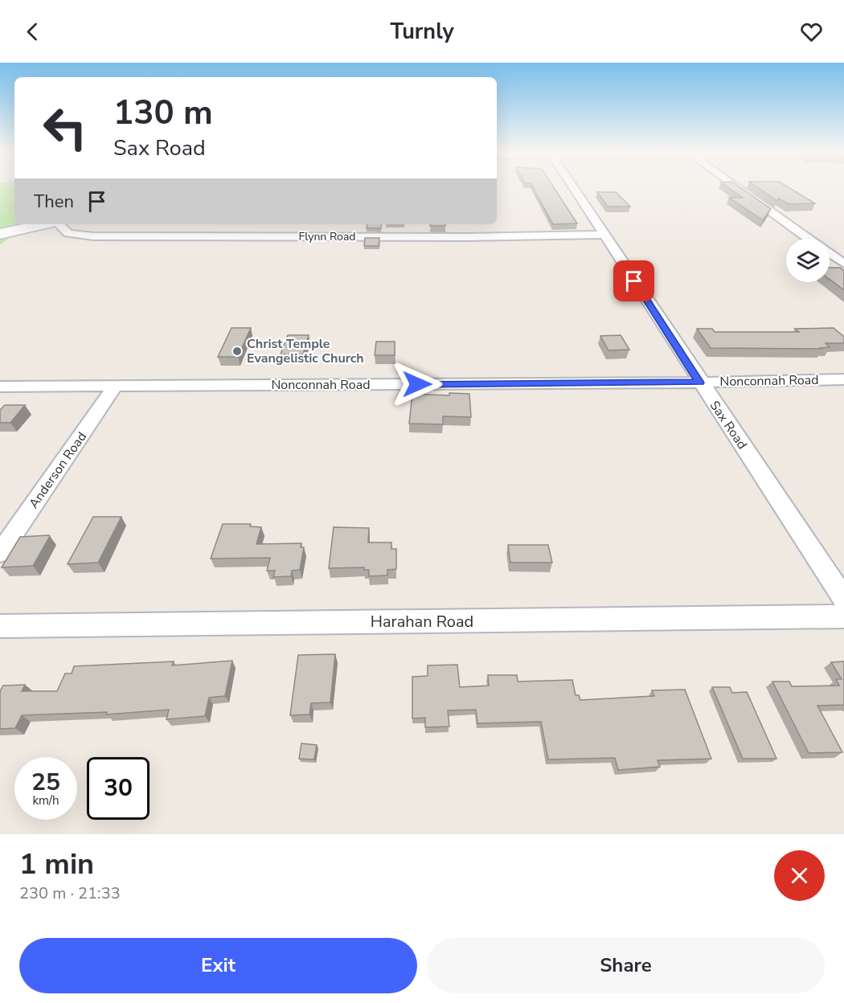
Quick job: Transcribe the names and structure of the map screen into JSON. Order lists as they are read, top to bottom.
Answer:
{
  "streets": {
    "street": [
      "Flynn Road",
      "Nonconnah Road",
      "Sax Road",
      "Anderson Road",
      "Harahan Road"
    ]
  },
  "crossings": [
    ["Flynn Road", "Sax Road"],
    ["Nonconnah Road", "Sax Road"],
    ["Nonconnah Road", "Anderson Road"]
  ],
  "places": ["Christ Temple Evangelistic Church"],
  "page": {
    "header": "Turnly",
    "turn": ["130 m", "Sax Road"],
    "then": "Then",
    "speed": "25 km/h",
    "limit": "30",
    "heading": ["1 min", "230 m · 21:33"],
    "buttons": ["Exit", "Share"]
  }
}
